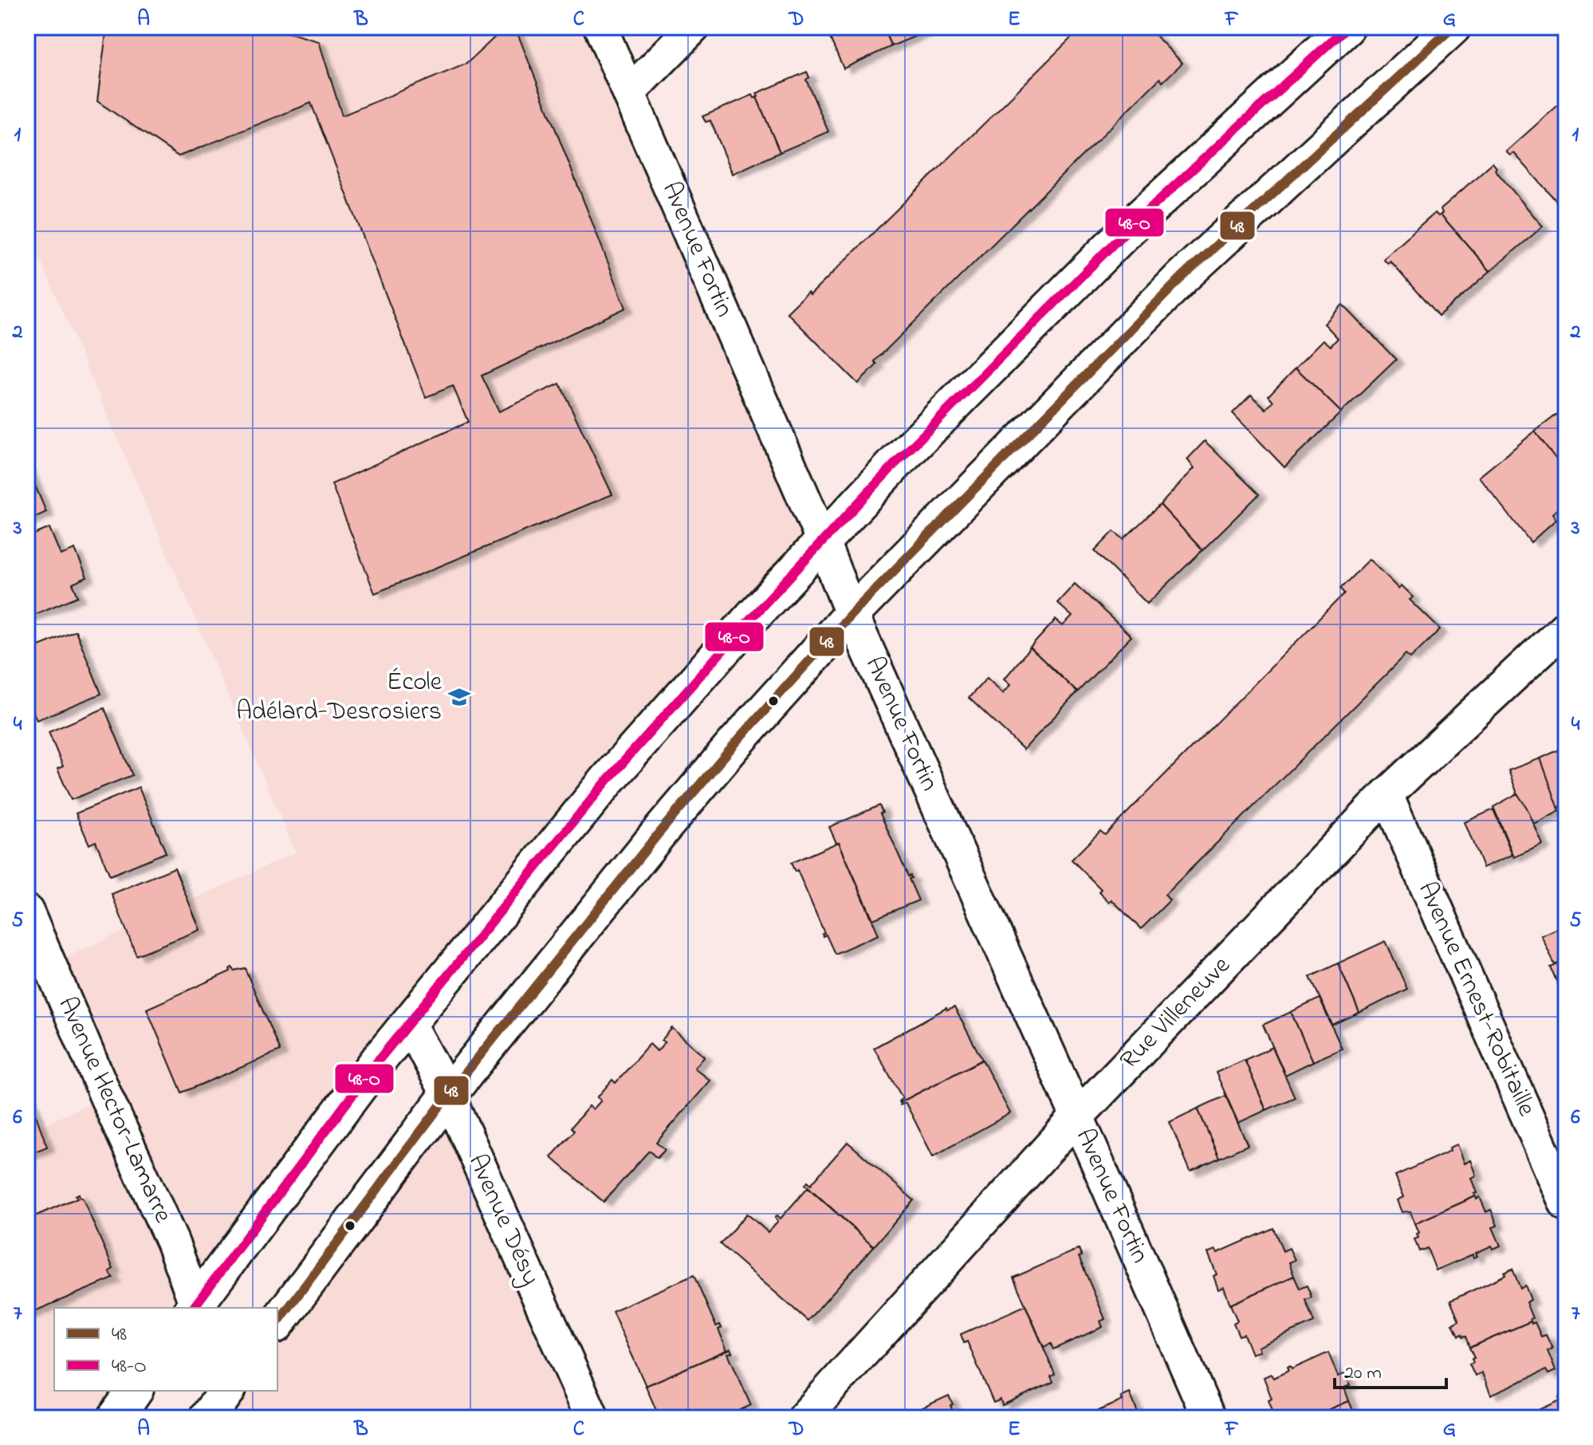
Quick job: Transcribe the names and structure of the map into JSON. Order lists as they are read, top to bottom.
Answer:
{
  "streets": {
    "street": [
      "Avenue Fortin",
      "Avenue Ernest-Robitaille",
      "Rue Villeneuve",
      "Avenue Hector-Lamarre",
      "Avenue Désy"
    ]
  },
  "crossings": [
    ["Avenue Fortin", "Rue Villeneuve"],
    ["Avenue Ernest-Robitaille", "Rue Villeneuve"]
  ],
  "places": {
    "school or university": ["École Adélard-Desrosiers"]
  },
  "lines": ["transit line 48", "transit line 48-O"],
  "legend": ["48", "48-O"],
  "scale_bar": "20 m",
  "grid": {
    "columns": [
      "A",
      "B",
      "C",
      "D",
      "E",
      "F",
      "G"
    ],
    "rows": [
      "1",
      "2",
      "3",
      "4",
      "5",
      "6",
      "7"
    ]
  }
}
